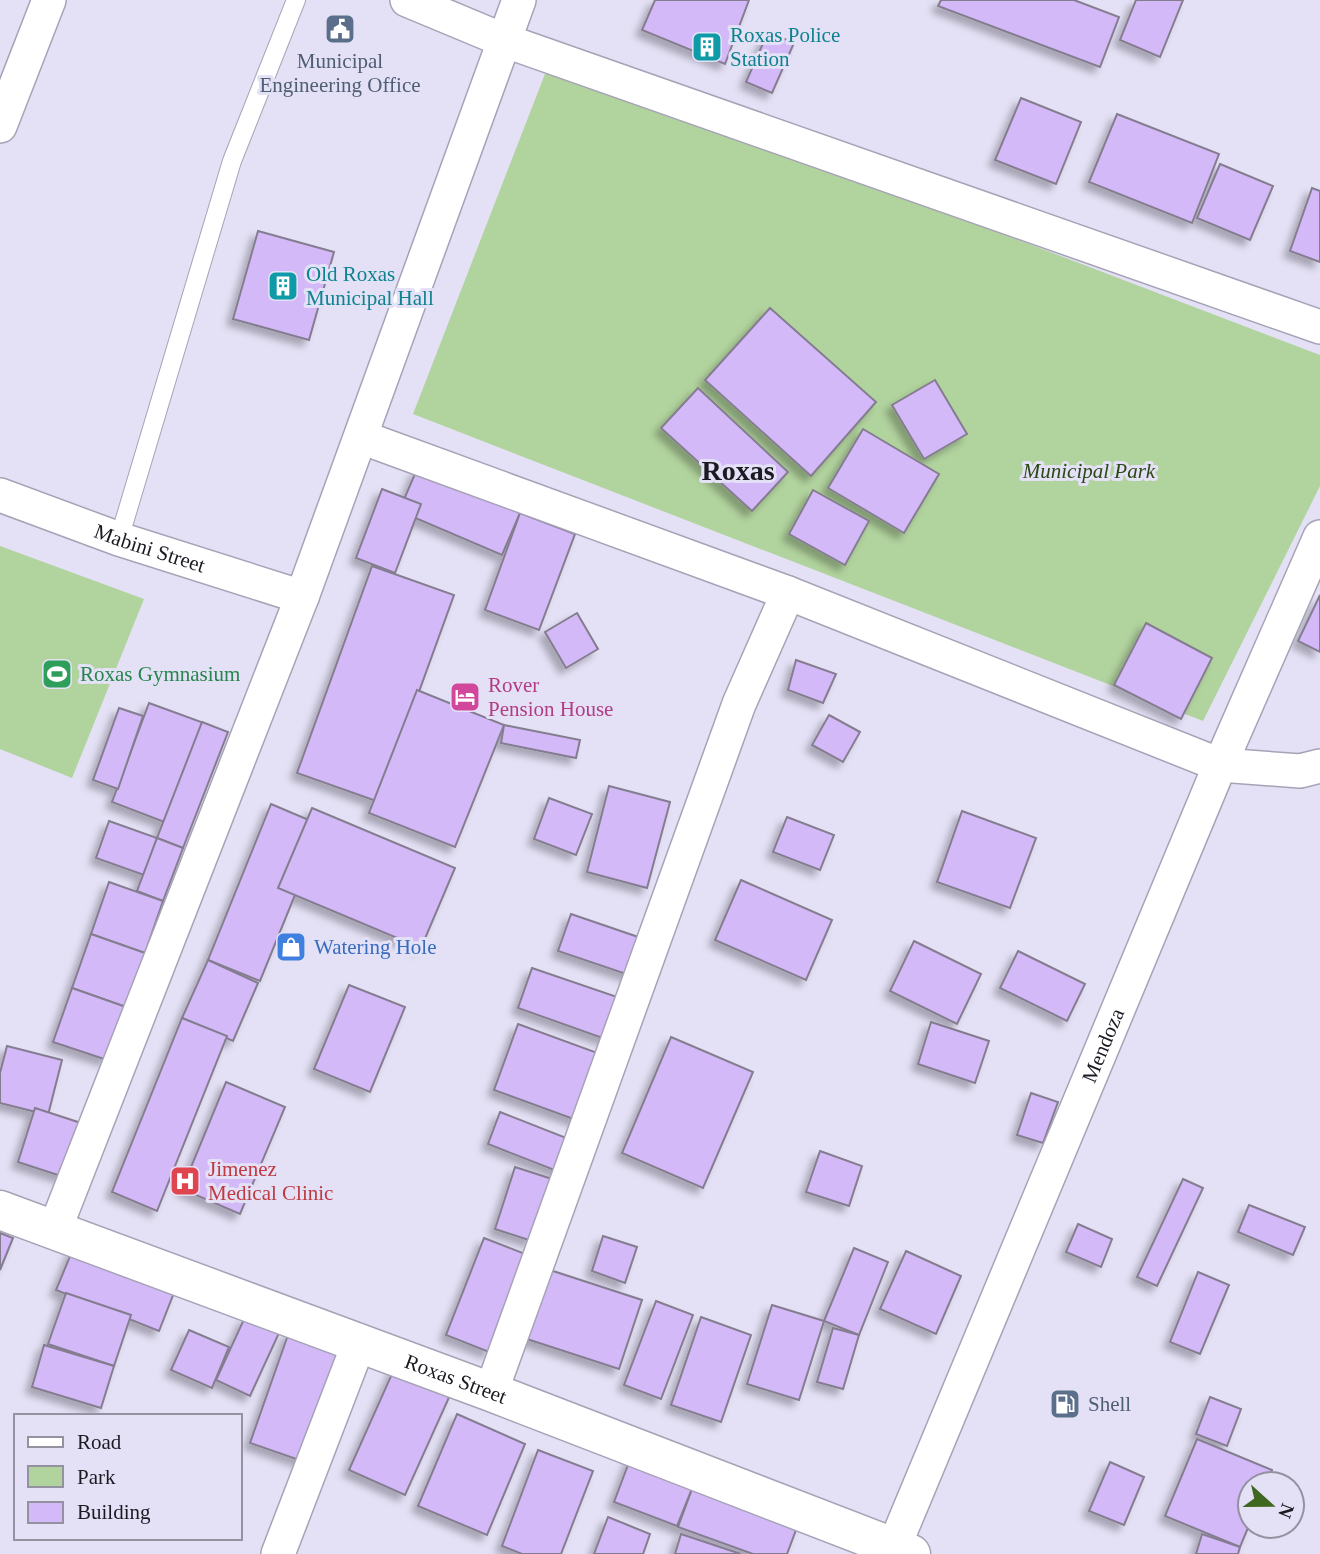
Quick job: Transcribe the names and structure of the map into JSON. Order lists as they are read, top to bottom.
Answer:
{
  "streets": {
    "main road": ["Roxas Street"],
    "street": ["Mabini Street", "Mendoza"]
  },
  "crossings": [
    ["Mendoza", "Roxas Street"]
  ],
  "districts": ["Roxas"],
  "parks": ["Municipal Park"],
  "places": {
    "public building": ["Municipal Engineering Office"],
    "building": ["Roxas Police Station", "Old Roxas Municipal Hall"],
    "sports": ["Roxas Gymnasium"],
    "hotel": ["Rover Pension House"],
    "shop": ["Watering Hole"],
    "hospital": ["Jimenez Medical Clinic"],
    "fuel station": ["Shell"]
  },
  "legend": ["Road", "Park", "Building"],
  "north": "right"
}
